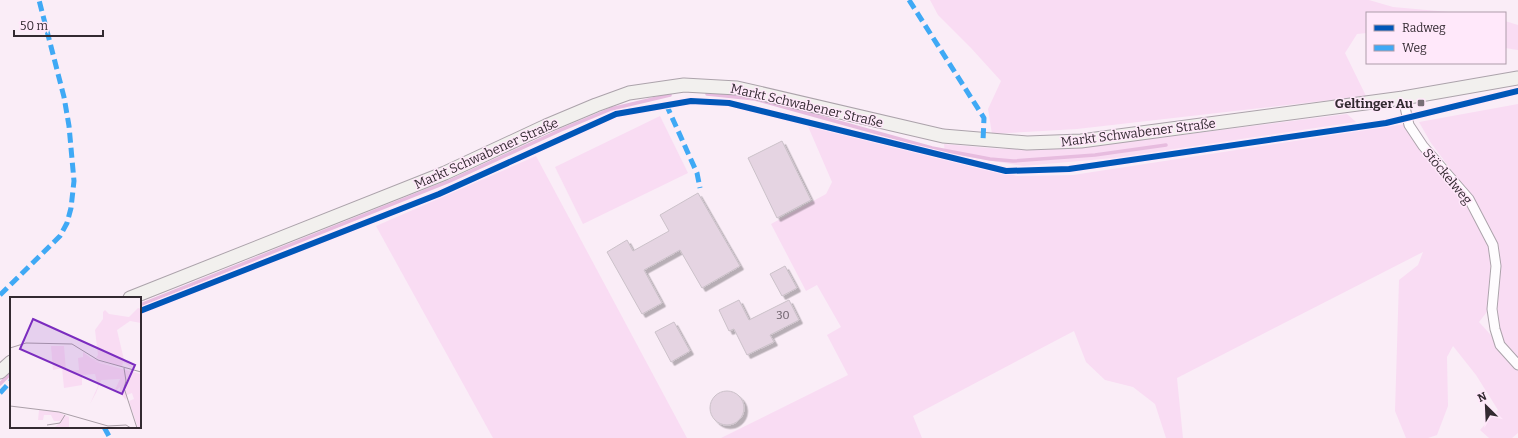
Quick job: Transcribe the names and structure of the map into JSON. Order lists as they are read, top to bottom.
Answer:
{
  "streets": {
    "main road": ["Markt Schwabener Straße"],
    "street": ["Stöckelweg"]
  },
  "crossings": [
    ["Markt Schwabener Straße", "Stöckelweg"]
  ],
  "places": {
    "transit": ["Geltinger Au"]
  },
  "house_numbers": ["30"],
  "legend": ["Radweg", "Weg"],
  "scale_bar": "50 m",
  "north": "top left"
}
